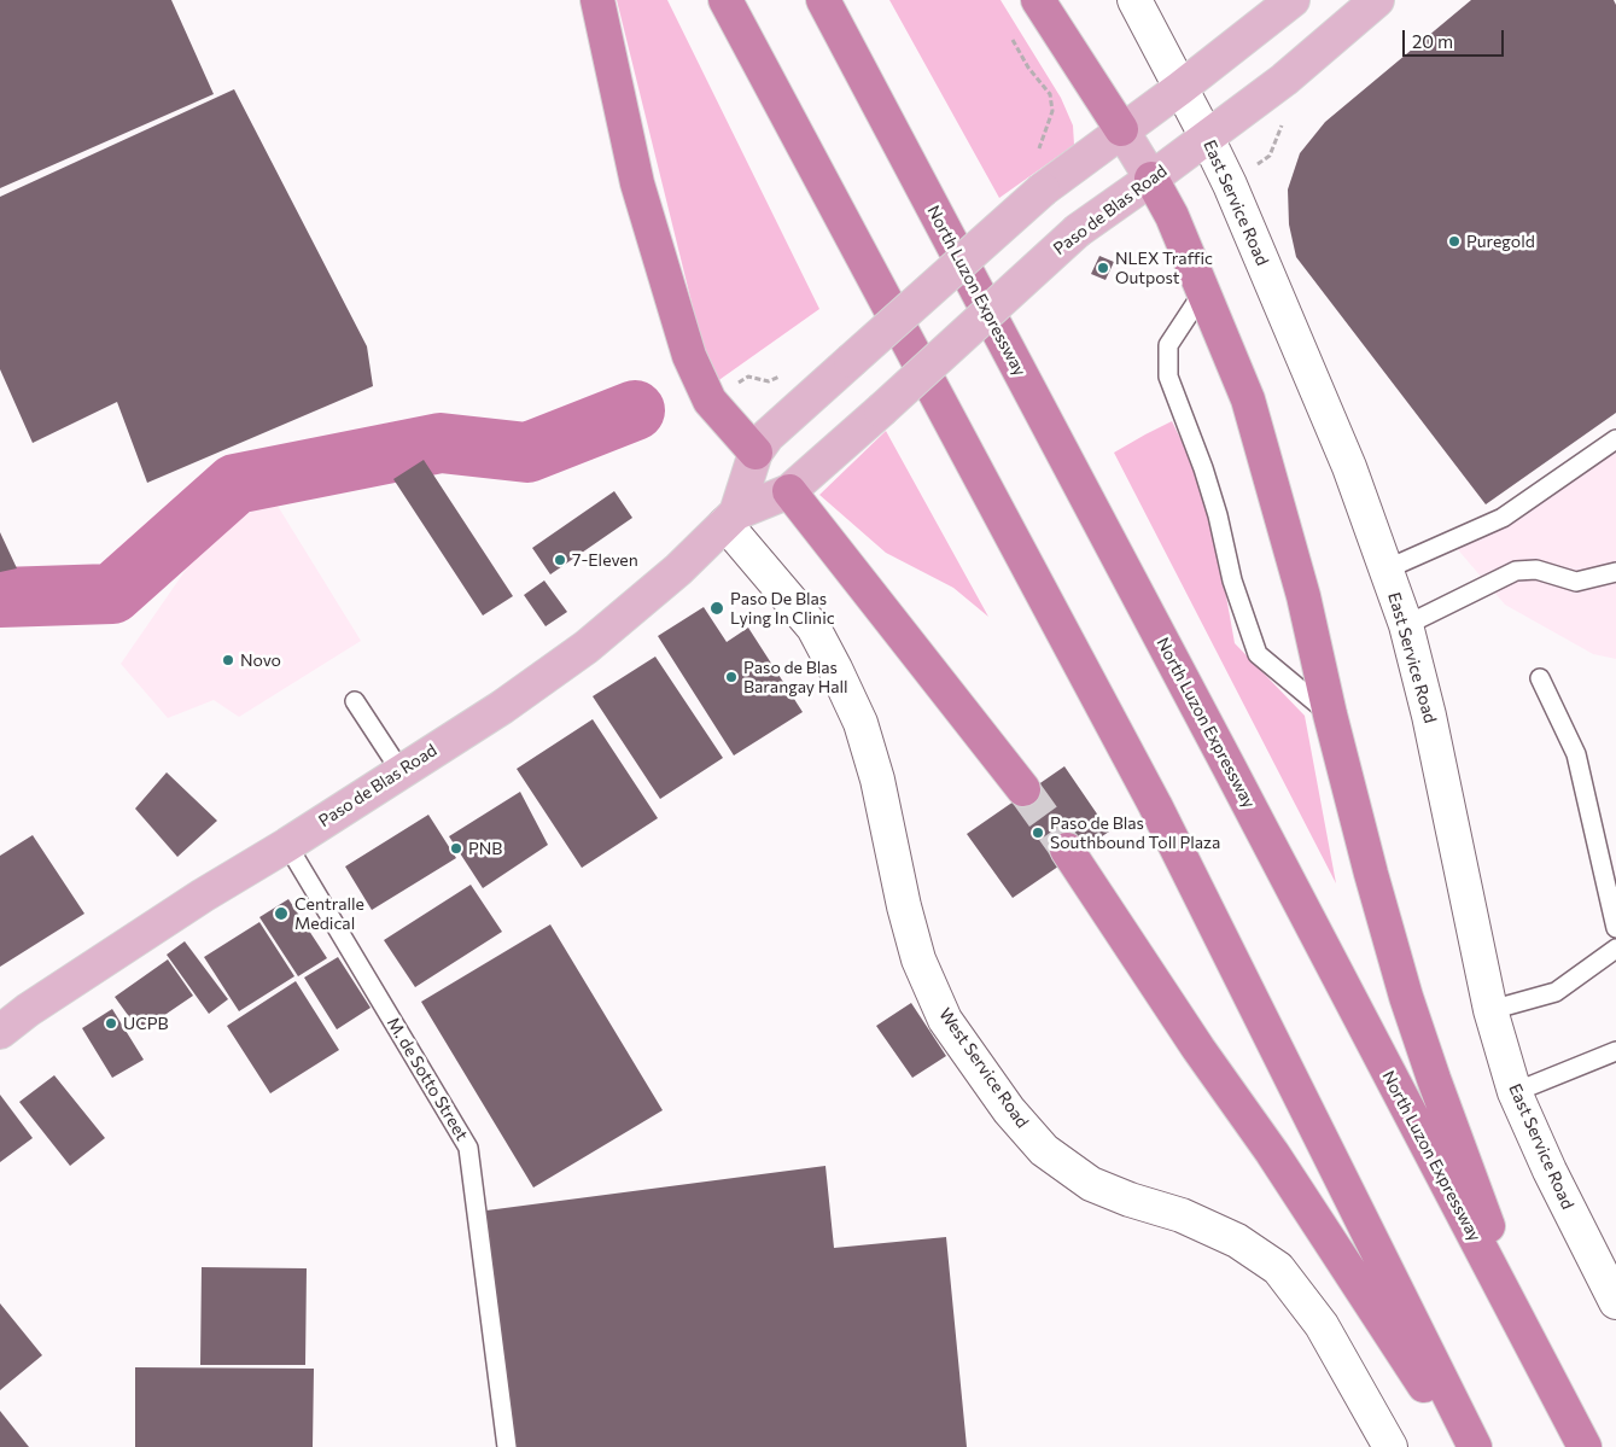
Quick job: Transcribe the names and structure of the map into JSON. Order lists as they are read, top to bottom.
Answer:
{
  "streets": {
    "highway": ["North Luzon Expressway"],
    "main road": ["East Service Road", "Paso de Blas Road", "West Service Road"],
    "lane": ["M. de Sotto Street"]
  },
  "crossings": [
    ["East Service Road", "Paso de Blas Road"],
    ["Paso de Blas Road", "West Service Road"],
    ["Paso de Blas Road", "M. de Sotto Street"]
  ],
  "places": [
    "Puregold",
    "NLEX Traffic Outpost",
    "7-Eleven",
    "Paso De Blas Lying In Clinic",
    "Novo",
    "Paso de Blas Barangay Hall",
    "Paso de Blas Southbound Toll Plaza",
    "PNB",
    "Centralle Medical",
    "UCPB"
  ],
  "scale_bar": "20 m"
}
